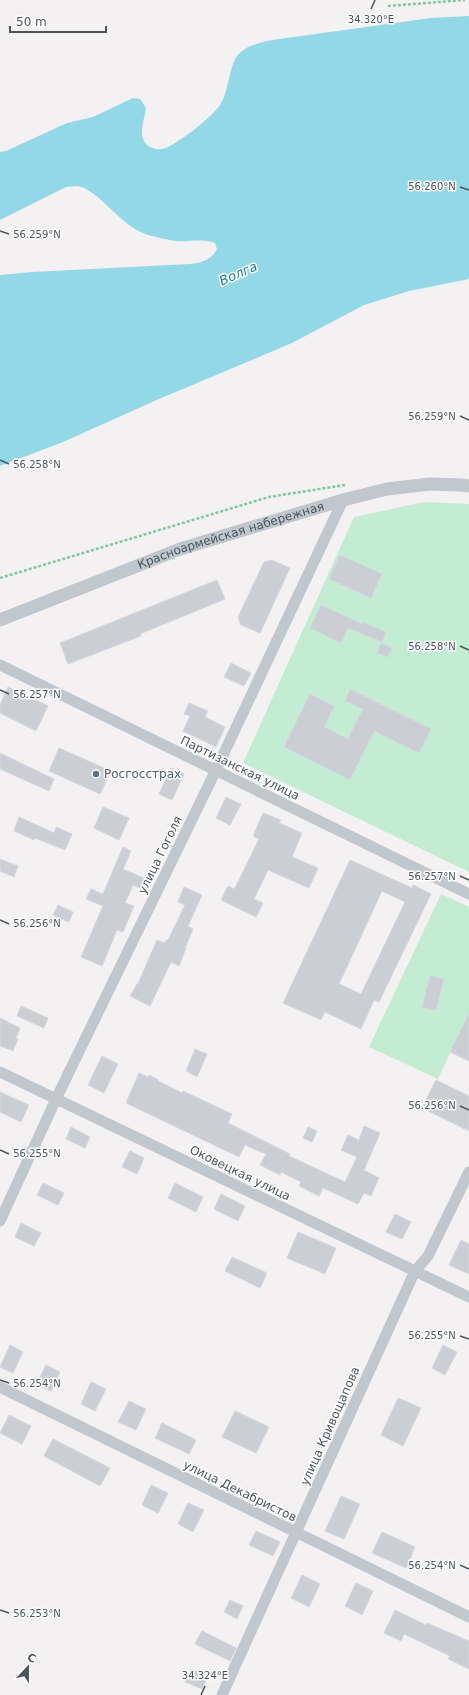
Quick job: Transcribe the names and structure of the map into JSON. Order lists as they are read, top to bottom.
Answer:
{
  "streets": {
    "street": [
      "Красноармейская набережная",
      "Партизанская улица",
      "улица Гоголя",
      "Оковецкая улица",
      "улица Кривощапова",
      "улица Декабристов"
    ]
  },
  "crossings": [
    ["Красноармейская набережная", "улица Гоголя"],
    ["Партизанская улица", "улица Гоголя"],
    ["улица Гоголя", "Оковецкая улица"],
    ["Оковецкая улица", "улица Кривощапова"],
    ["улица Кривощапова", "улица Декабристов"]
  ],
  "water": ["Волга"],
  "places": ["Росгосстрах"],
  "scale_bar": "50 m",
  "north": "top",
  "coordinates": [
    "34.320°E",
    "56.260°N",
    "56.259°N",
    "56.258°N",
    "56.257°N",
    "56.256°N",
    "56.255°N",
    "56.254°N",
    "56.253°N",
    "34.324°E"
  ]
}
